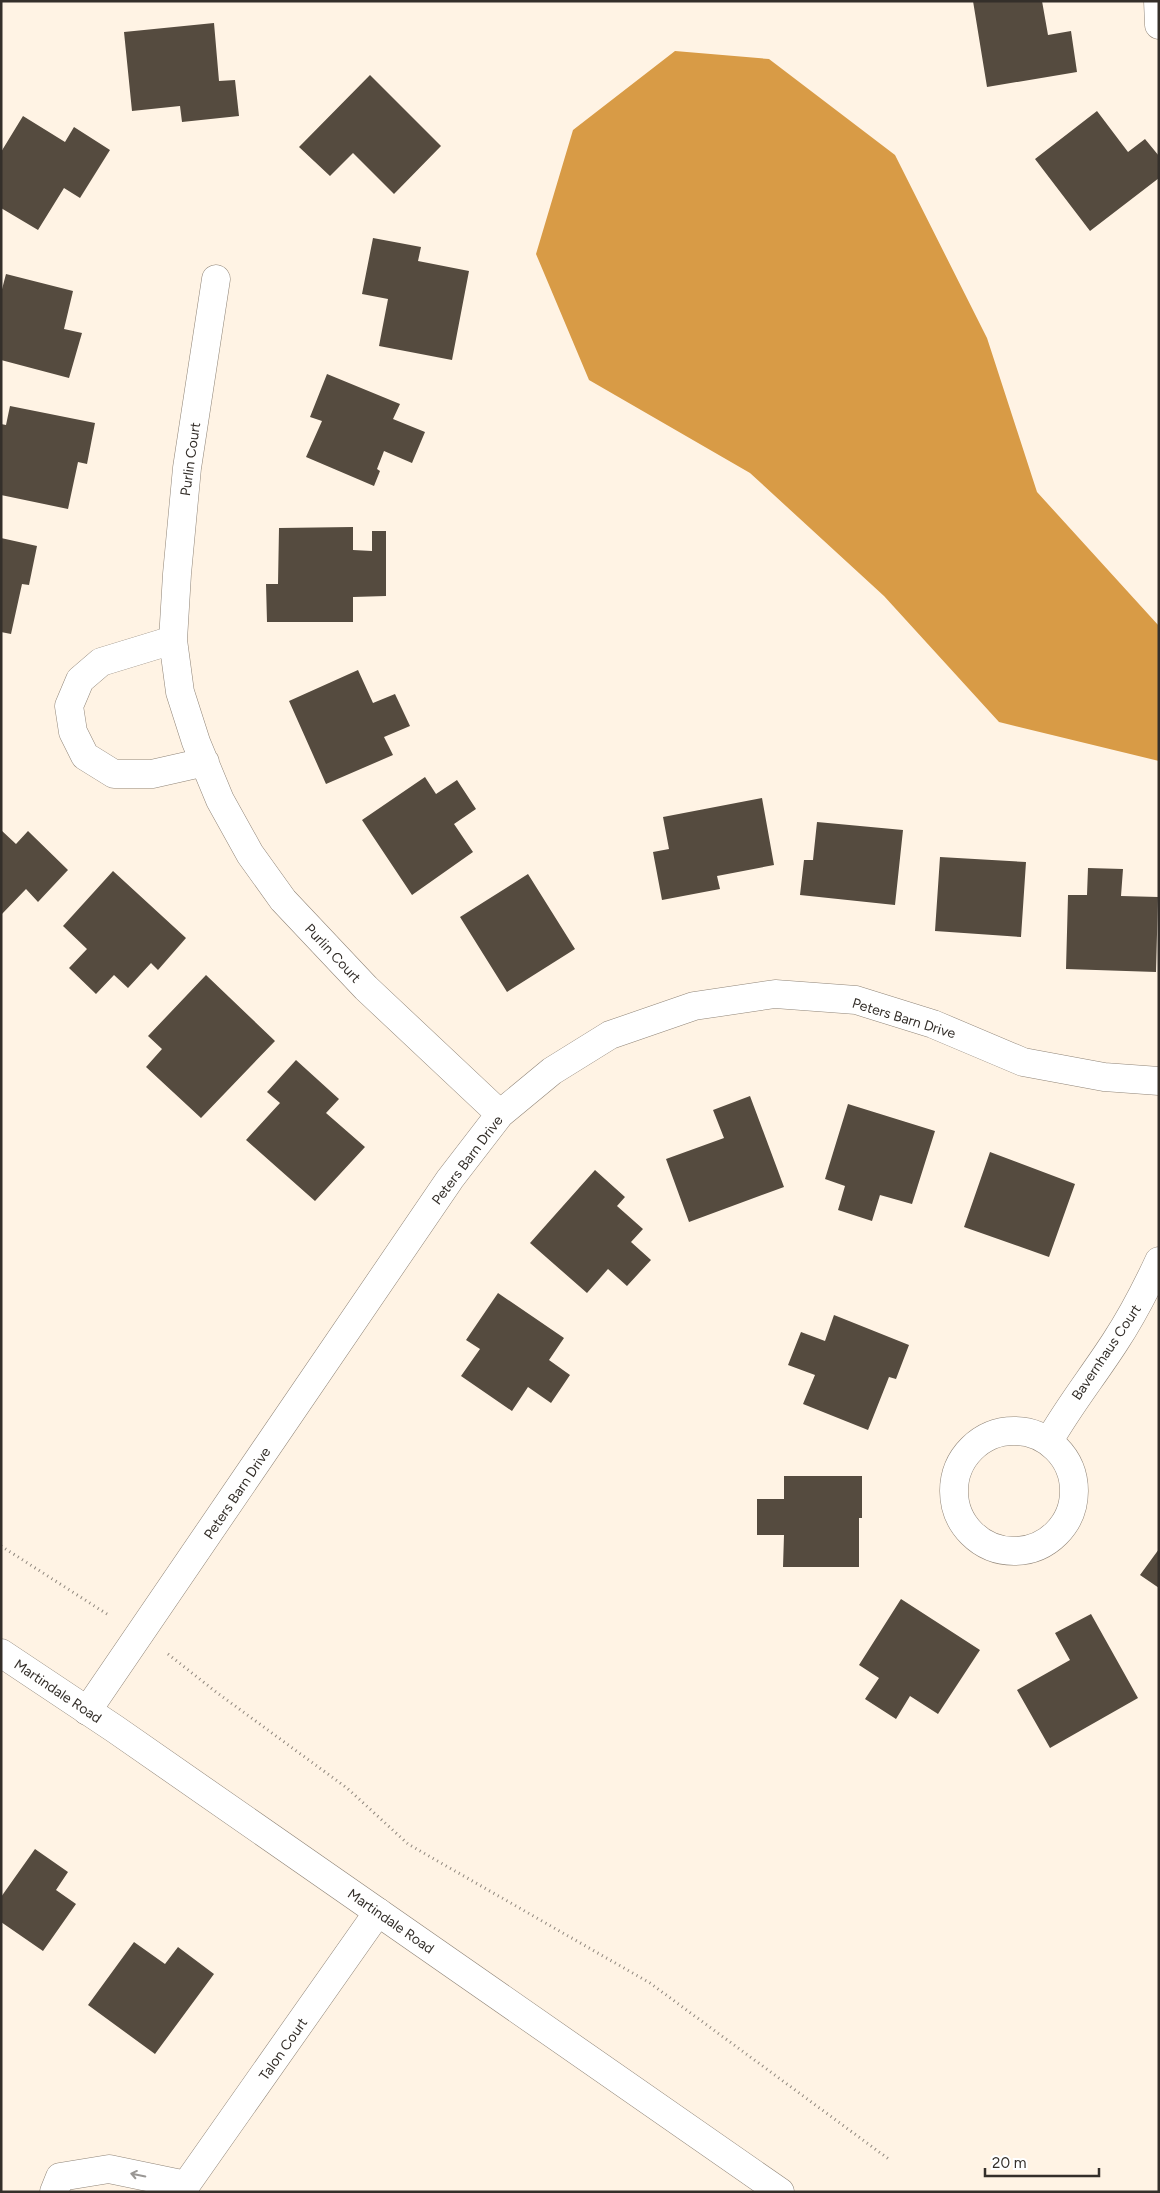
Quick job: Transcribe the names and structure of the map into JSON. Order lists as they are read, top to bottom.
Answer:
{
  "streets": {
    "street": [
      "Purlin Court",
      "Peters Barn Drive",
      "Bavernhaus Court",
      "Martindale Road",
      "Talon Court"
    ]
  },
  "crossings": [
    ["Purlin Court", "Peters Barn Drive"],
    ["Peters Barn Drive", "Martindale Road"],
    ["Martindale Road", "Talon Court"]
  ],
  "scale_bar": "20 m"
}
